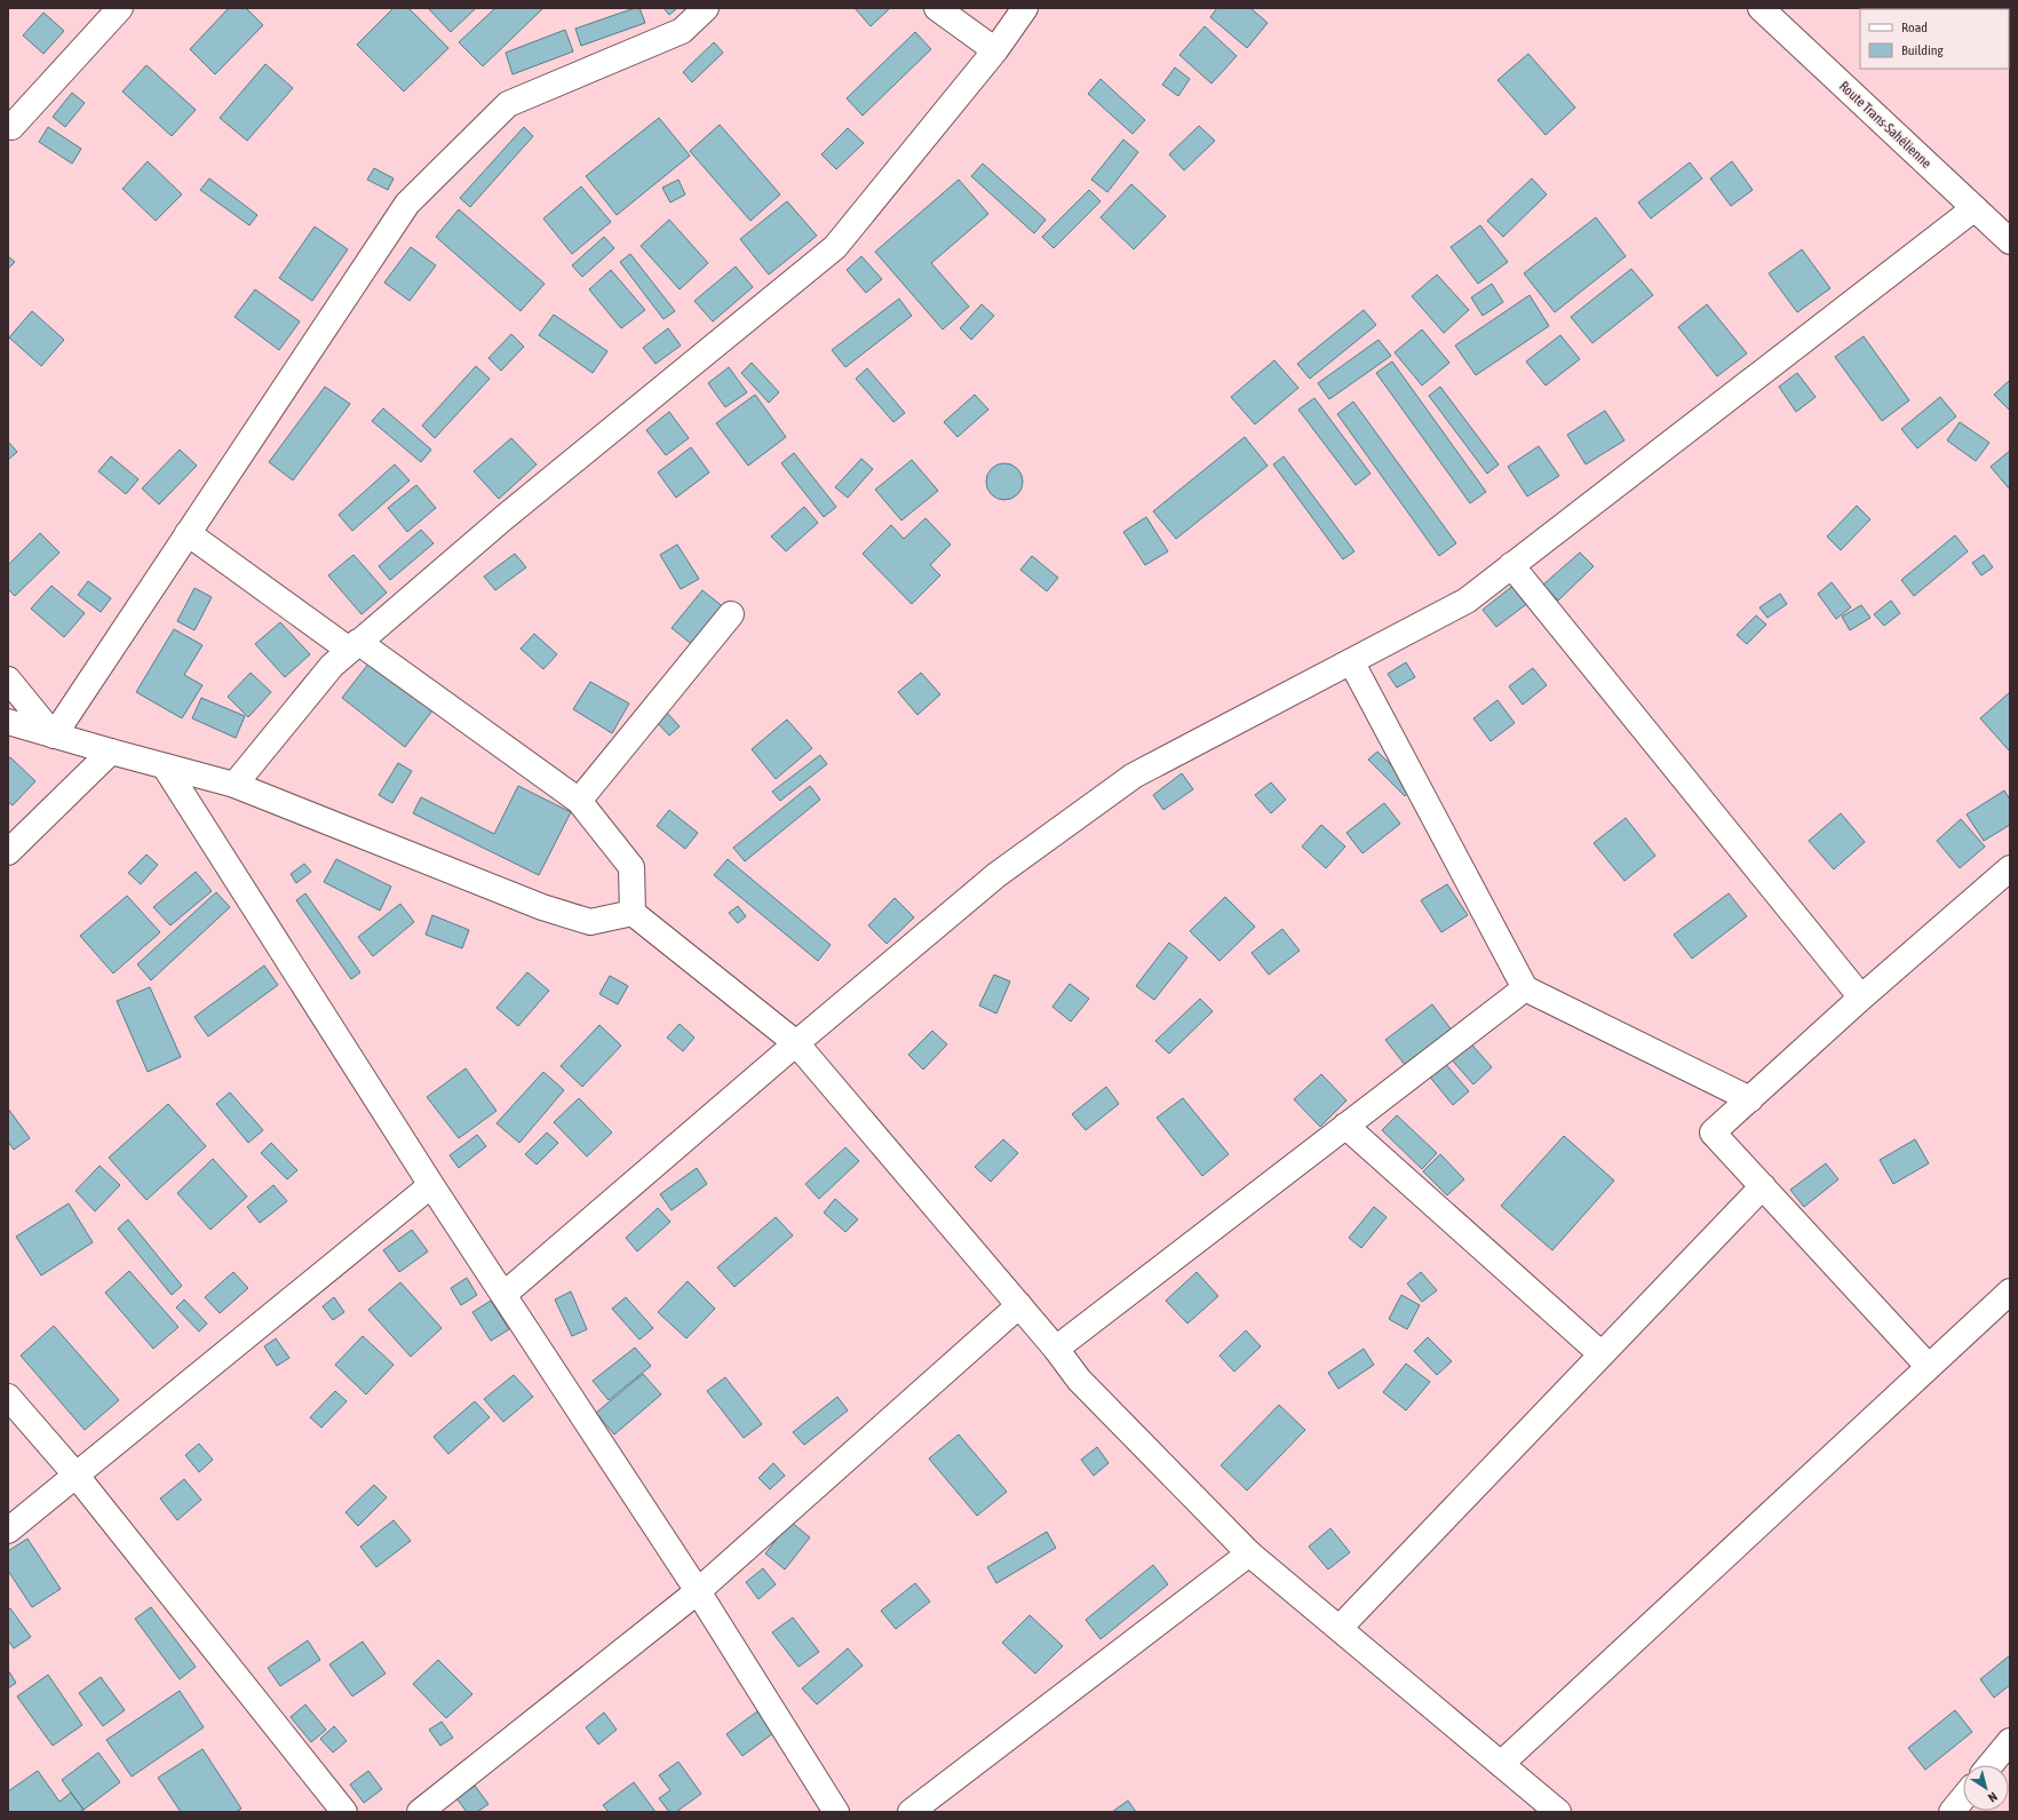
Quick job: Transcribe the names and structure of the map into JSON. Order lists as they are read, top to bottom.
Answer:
{
  "streets": {
    "main road": ["Route Trans-Sahélienne"]
  },
  "legend": ["Road", "Building"],
  "north": "bottom right"
}
